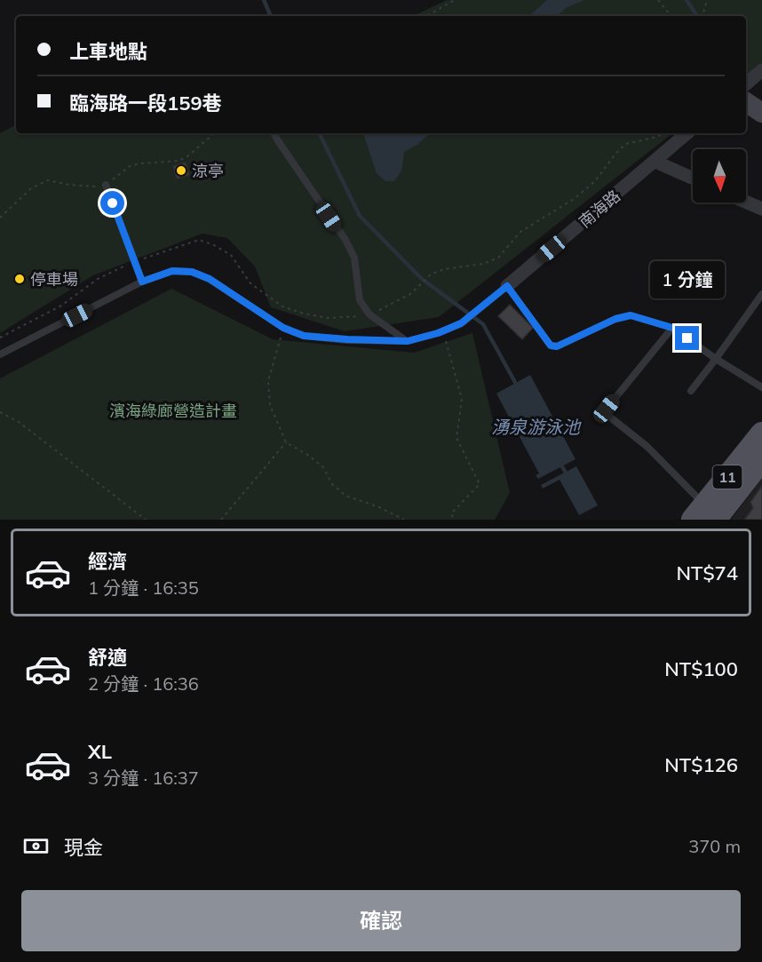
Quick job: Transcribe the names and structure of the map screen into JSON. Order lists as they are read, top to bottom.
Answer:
{
  "streets": {
    "main road": ["11"],
    "street": ["南海路"]
  },
  "water": ["湧泉游泳池"],
  "parks": ["濱海綠廊營造計畫"],
  "places": ["涼亭", "停車場"],
  "north": "bottom",
  "page": {
    "banner": ["上車地點", "臨海路一段159巷"],
    "bubble": "1 分鐘",
    "list": [
      {
        "name": "經濟",
        "note": "1 分鐘 · 16:35",
        "value": "NT$74"
      },
      {
        "name": "舒適",
        "note": "2 分鐘 · 16:36",
        "value": "NT$100"
      },
      {
        "name": "XL",
        "note": "3 分鐘 · 16:37",
        "value": "NT$126"
      }
    ],
    "pay": ["現金", "370 m"],
    "buttons": "確認"
  }
}
